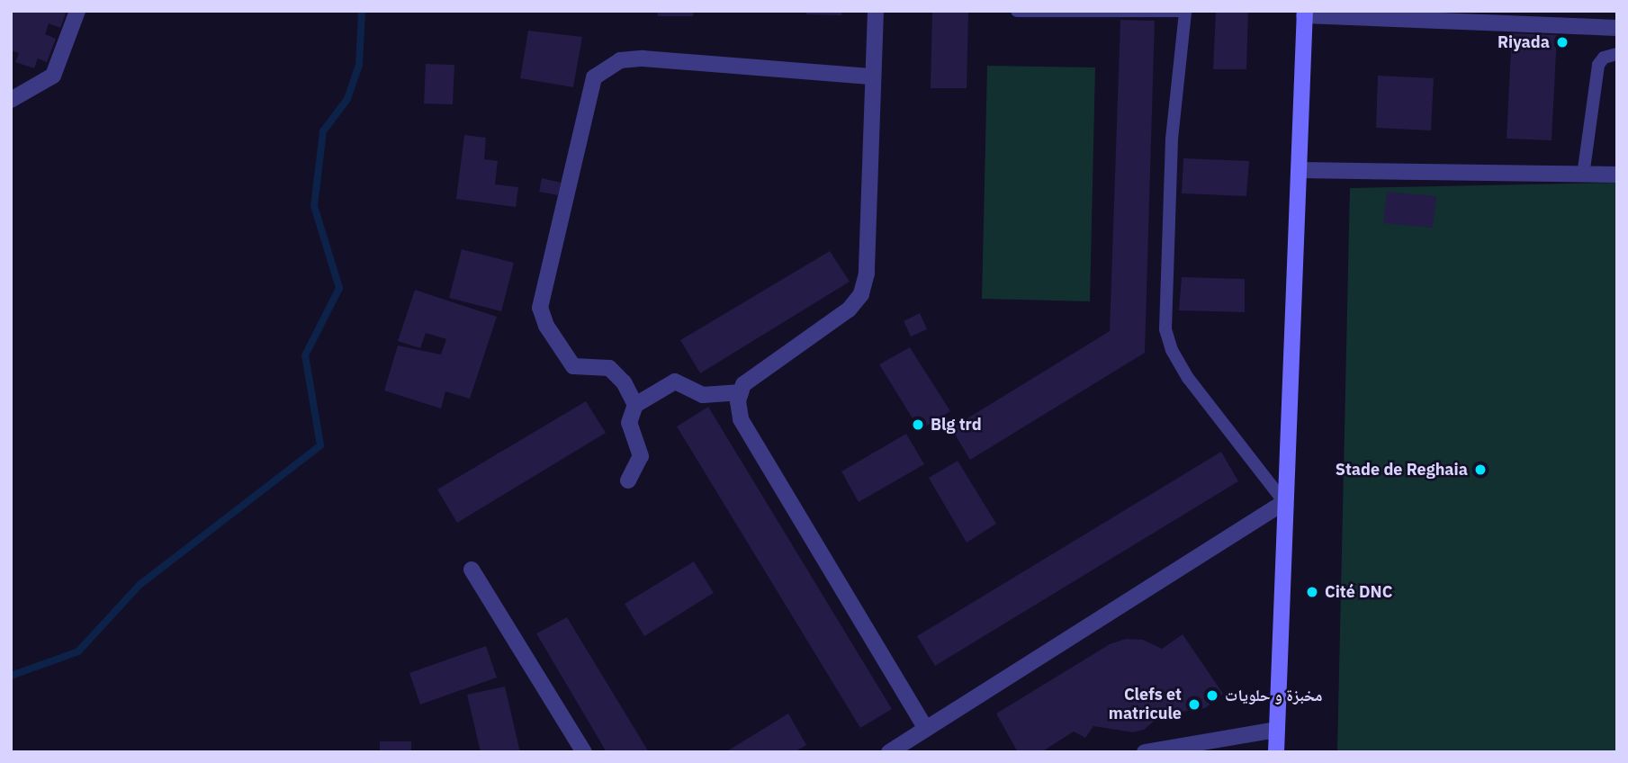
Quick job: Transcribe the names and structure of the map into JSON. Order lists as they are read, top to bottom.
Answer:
{
  "places": [
    "Riyada",
    "Blg trd",
    "Stade de Reghaia",
    "Cité DNC",
    "مخبزة و حلويات",
    "Clefs et matricule"
  ]
}
